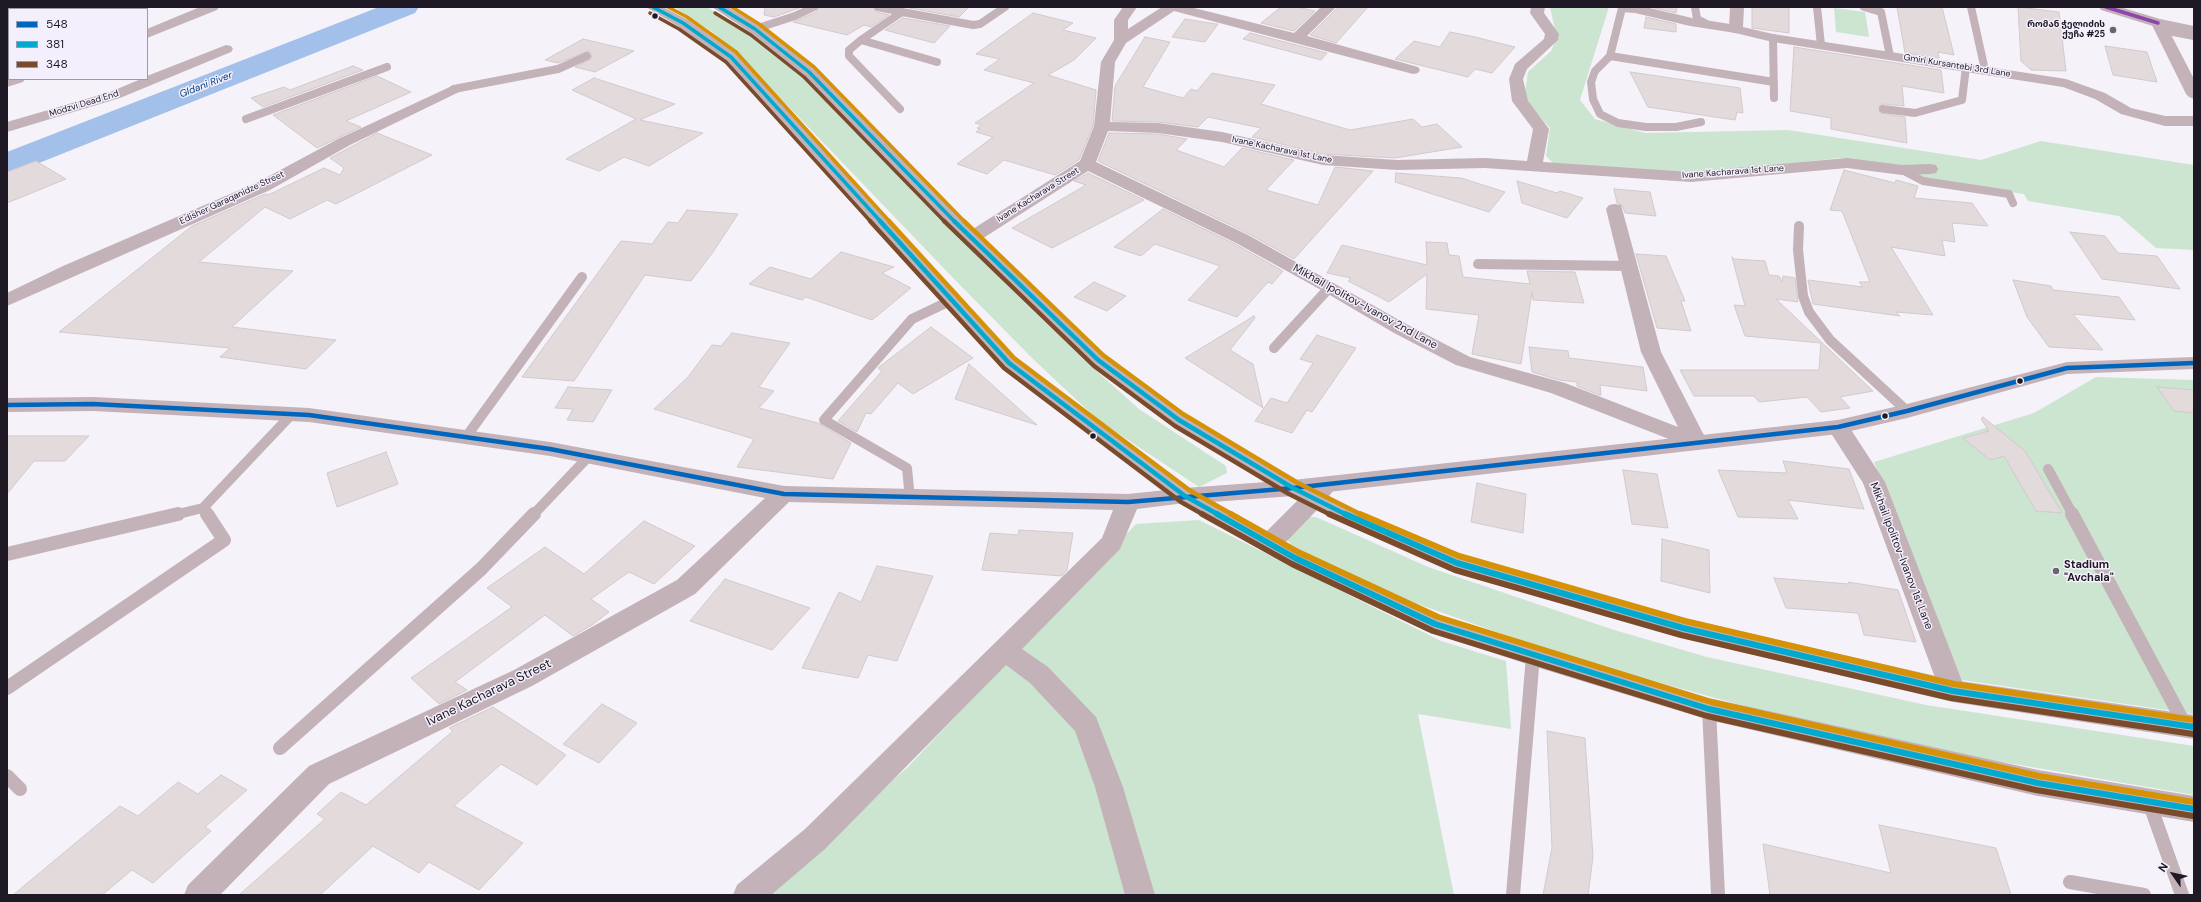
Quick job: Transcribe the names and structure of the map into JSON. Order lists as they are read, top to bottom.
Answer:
{
  "streets": {
    "street": [
      "Gmiri Kursantebi 3rd Lane",
      "Modzvi Dead End",
      "Ivane Kacharava 1st Lane",
      "Ivane Kacharava Street",
      "Edisher Garaqanidze Street",
      "Mikhail Ipolitov-Ivanov 2nd Lane",
      "Mikhail Ipolitov-Ivanov 1st Lane"
    ]
  },
  "crossings": [
    ["Ivane Kacharava 1st Lane", "Ivane Kacharava Street"],
    ["Ivane Kacharava Street", "Mikhail Ipolitov-Ivanov 2nd Lane"]
  ],
  "water": ["Gldani River"],
  "places": ["რომან ჭელიძის ქუჩა #25", "Stadium \"Avchala\""],
  "lines": ["transit line 381", "transit line 348", "transit line 548"],
  "legend": ["548", "381", "348"],
  "north": "top left"
}
